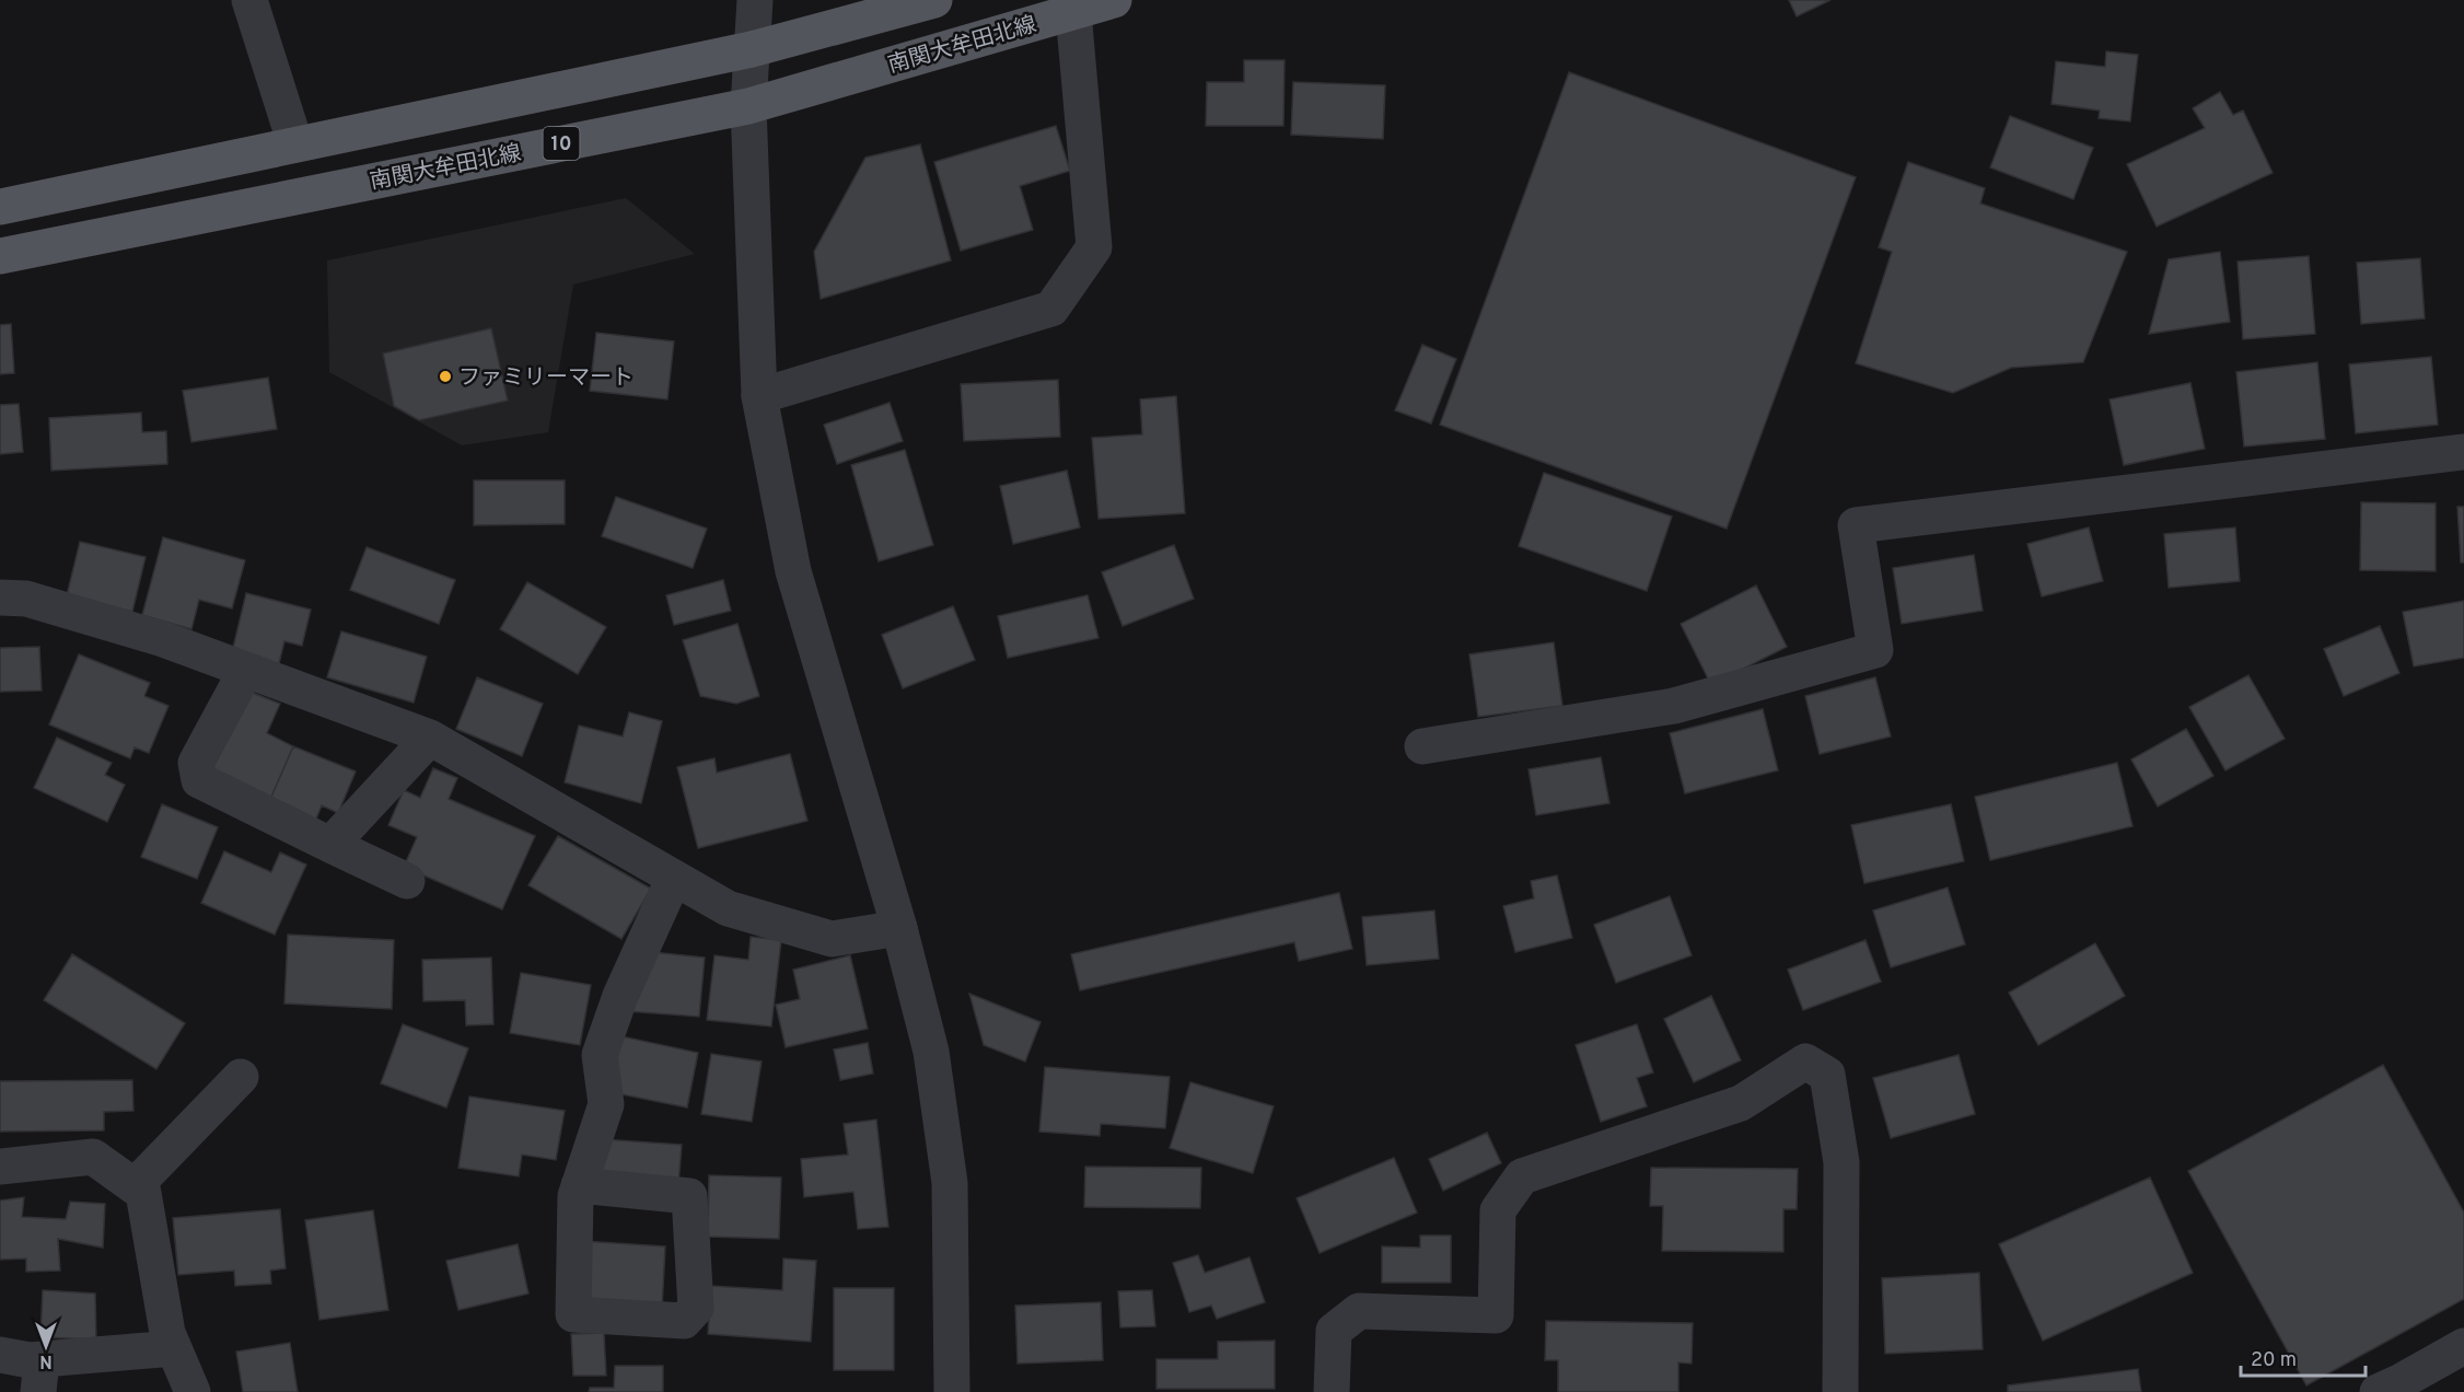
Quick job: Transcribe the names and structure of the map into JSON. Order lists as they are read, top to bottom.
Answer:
{
  "streets": {
    "main road": ["南関大牟田北線", "10"]
  },
  "places": ["ファミリーマート"],
  "scale_bar": "20 m",
  "north": "bottom"
}
